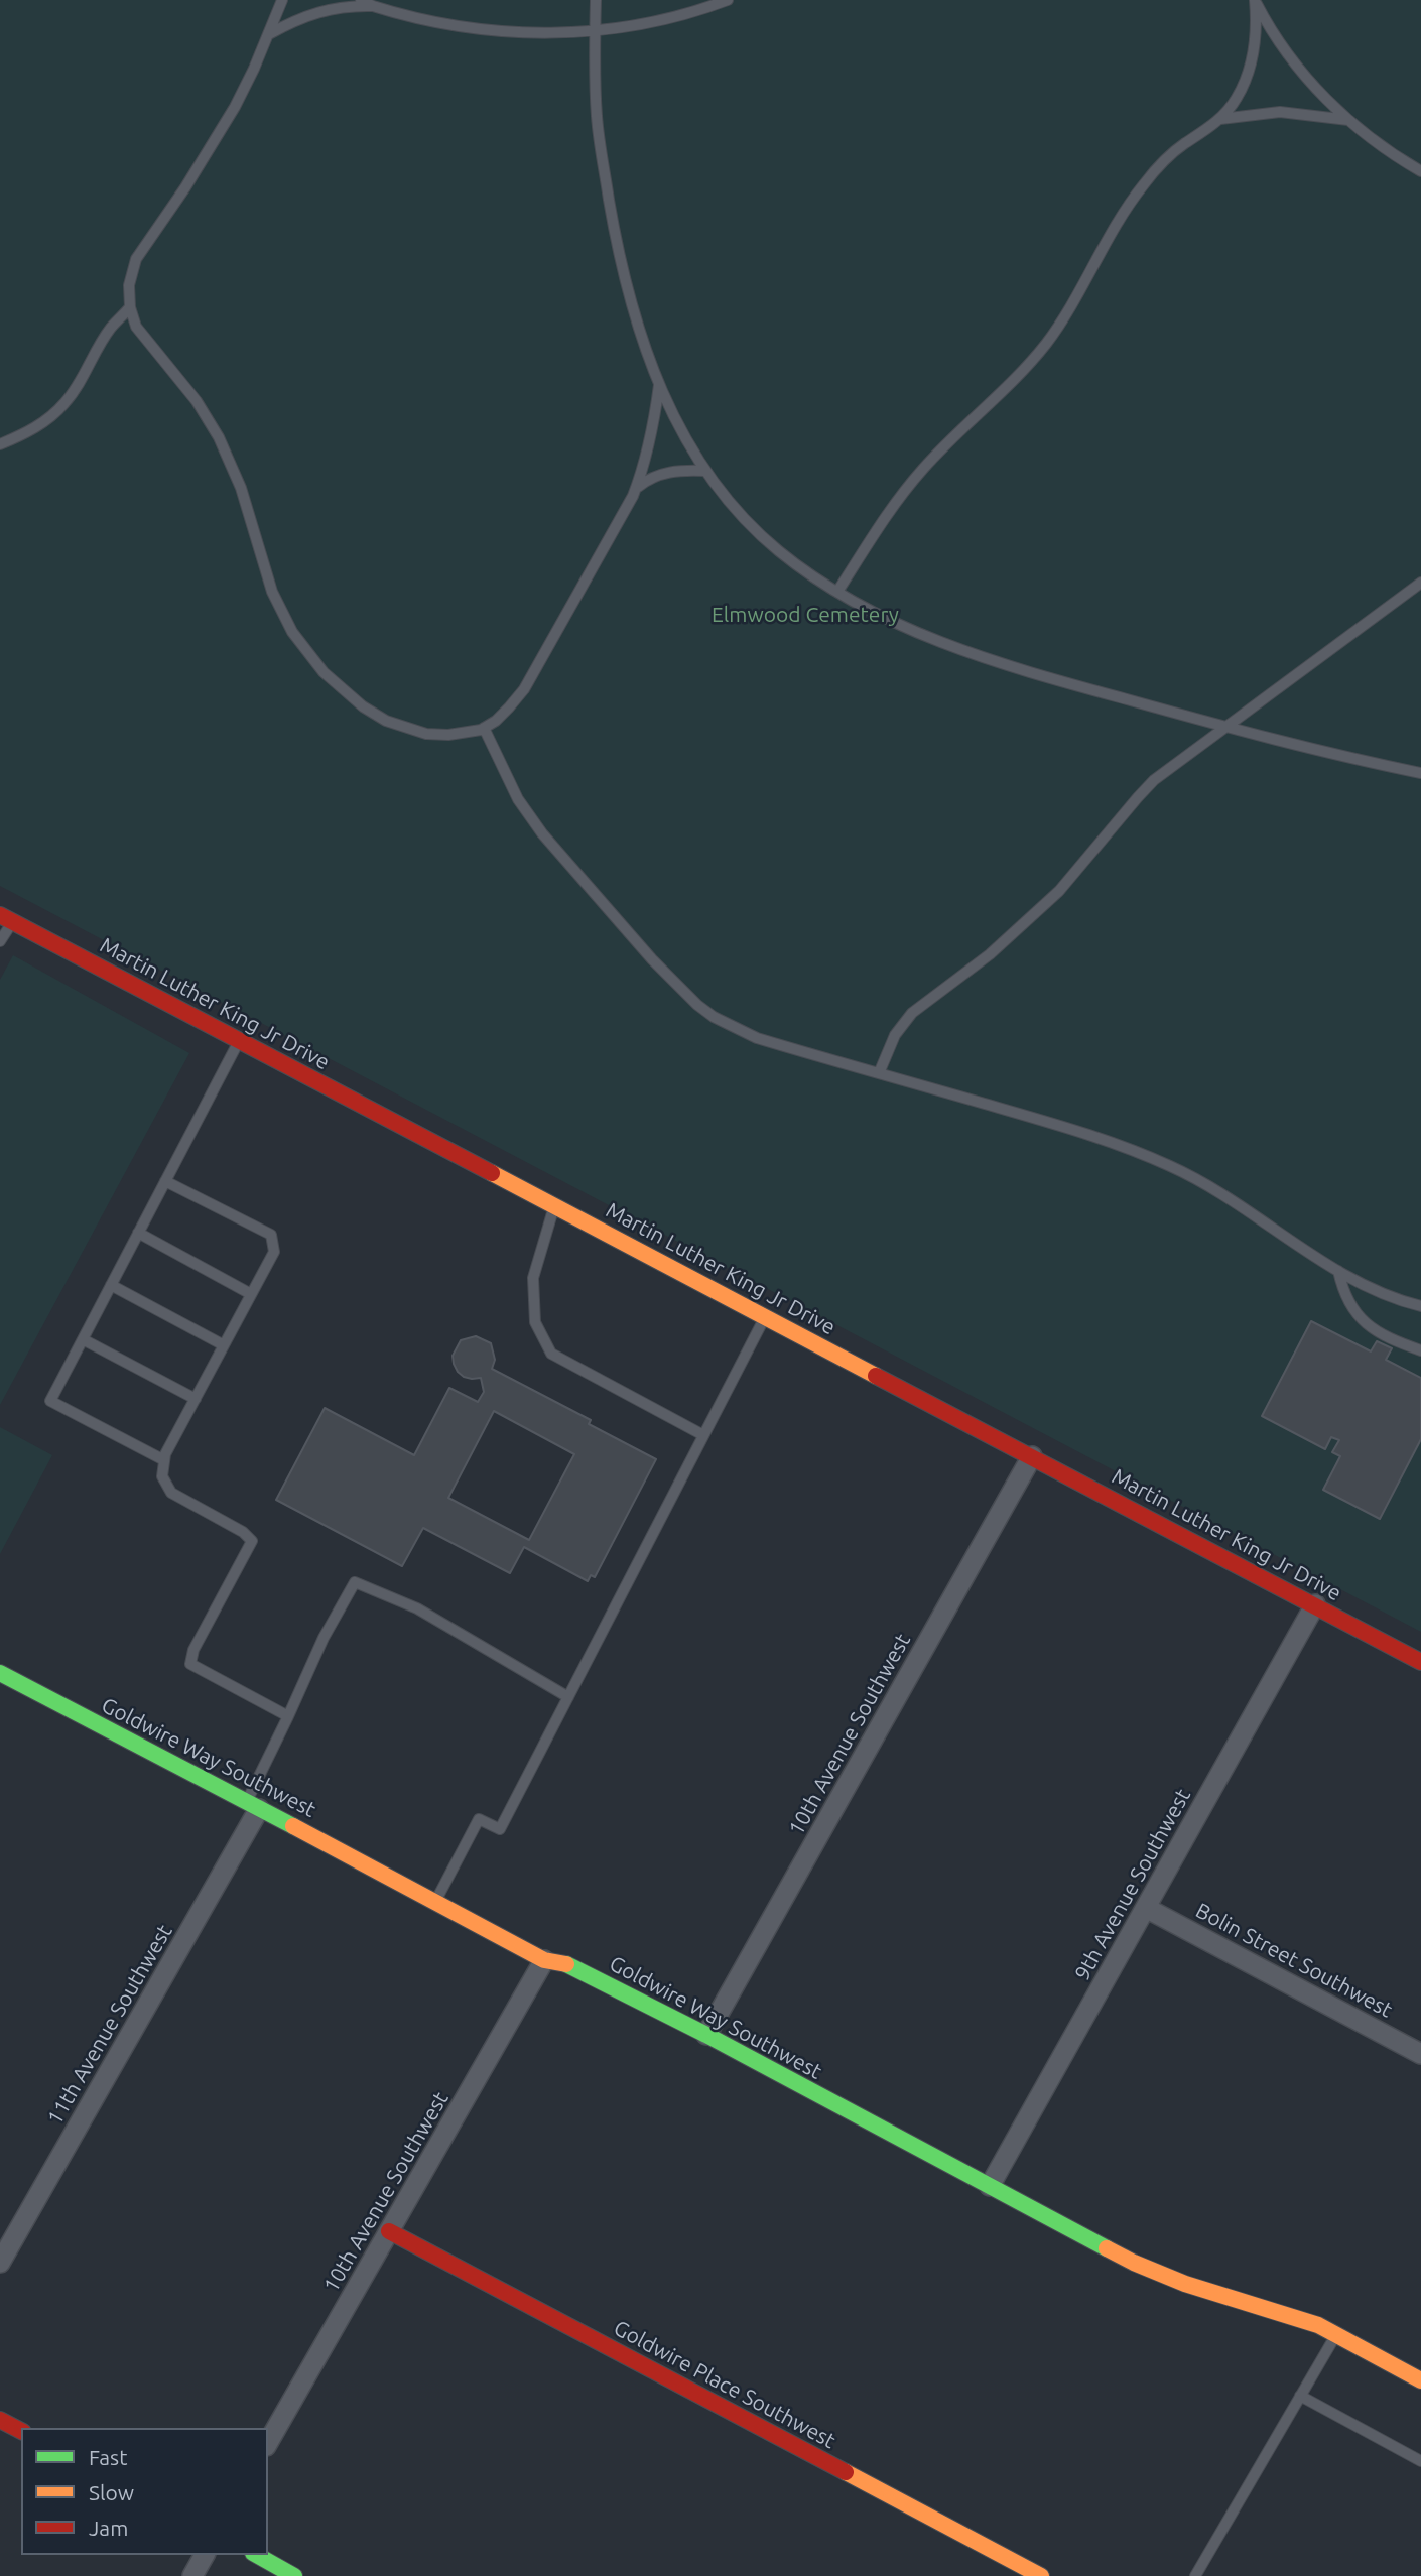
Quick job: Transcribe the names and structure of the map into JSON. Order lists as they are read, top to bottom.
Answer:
{
  "streets": {
    "street": [
      "Martin Luther King Jr Drive",
      "10th Avenue Southwest",
      "Goldwire Way Southwest",
      "9th Avenue Southwest",
      "Bolin Street Southwest",
      "11th Avenue Southwest",
      "Goldwire Place Southwest"
    ]
  },
  "crossings": [
    ["Martin Luther King Jr Drive", "10th Avenue Southwest"],
    ["Martin Luther King Jr Drive", "9th Avenue Southwest"],
    ["10th Avenue Southwest", "Goldwire Way Southwest"],
    ["10th Avenue Southwest", "Goldwire Place Southwest"],
    ["Goldwire Way Southwest", "9th Avenue Southwest"],
    ["Goldwire Way Southwest", "11th Avenue Southwest"],
    ["9th Avenue Southwest", "Bolin Street Southwest"]
  ],
  "parks": ["Elmwood Cemetery"],
  "legend": ["Fast", "Slow", "Jam"]
}
